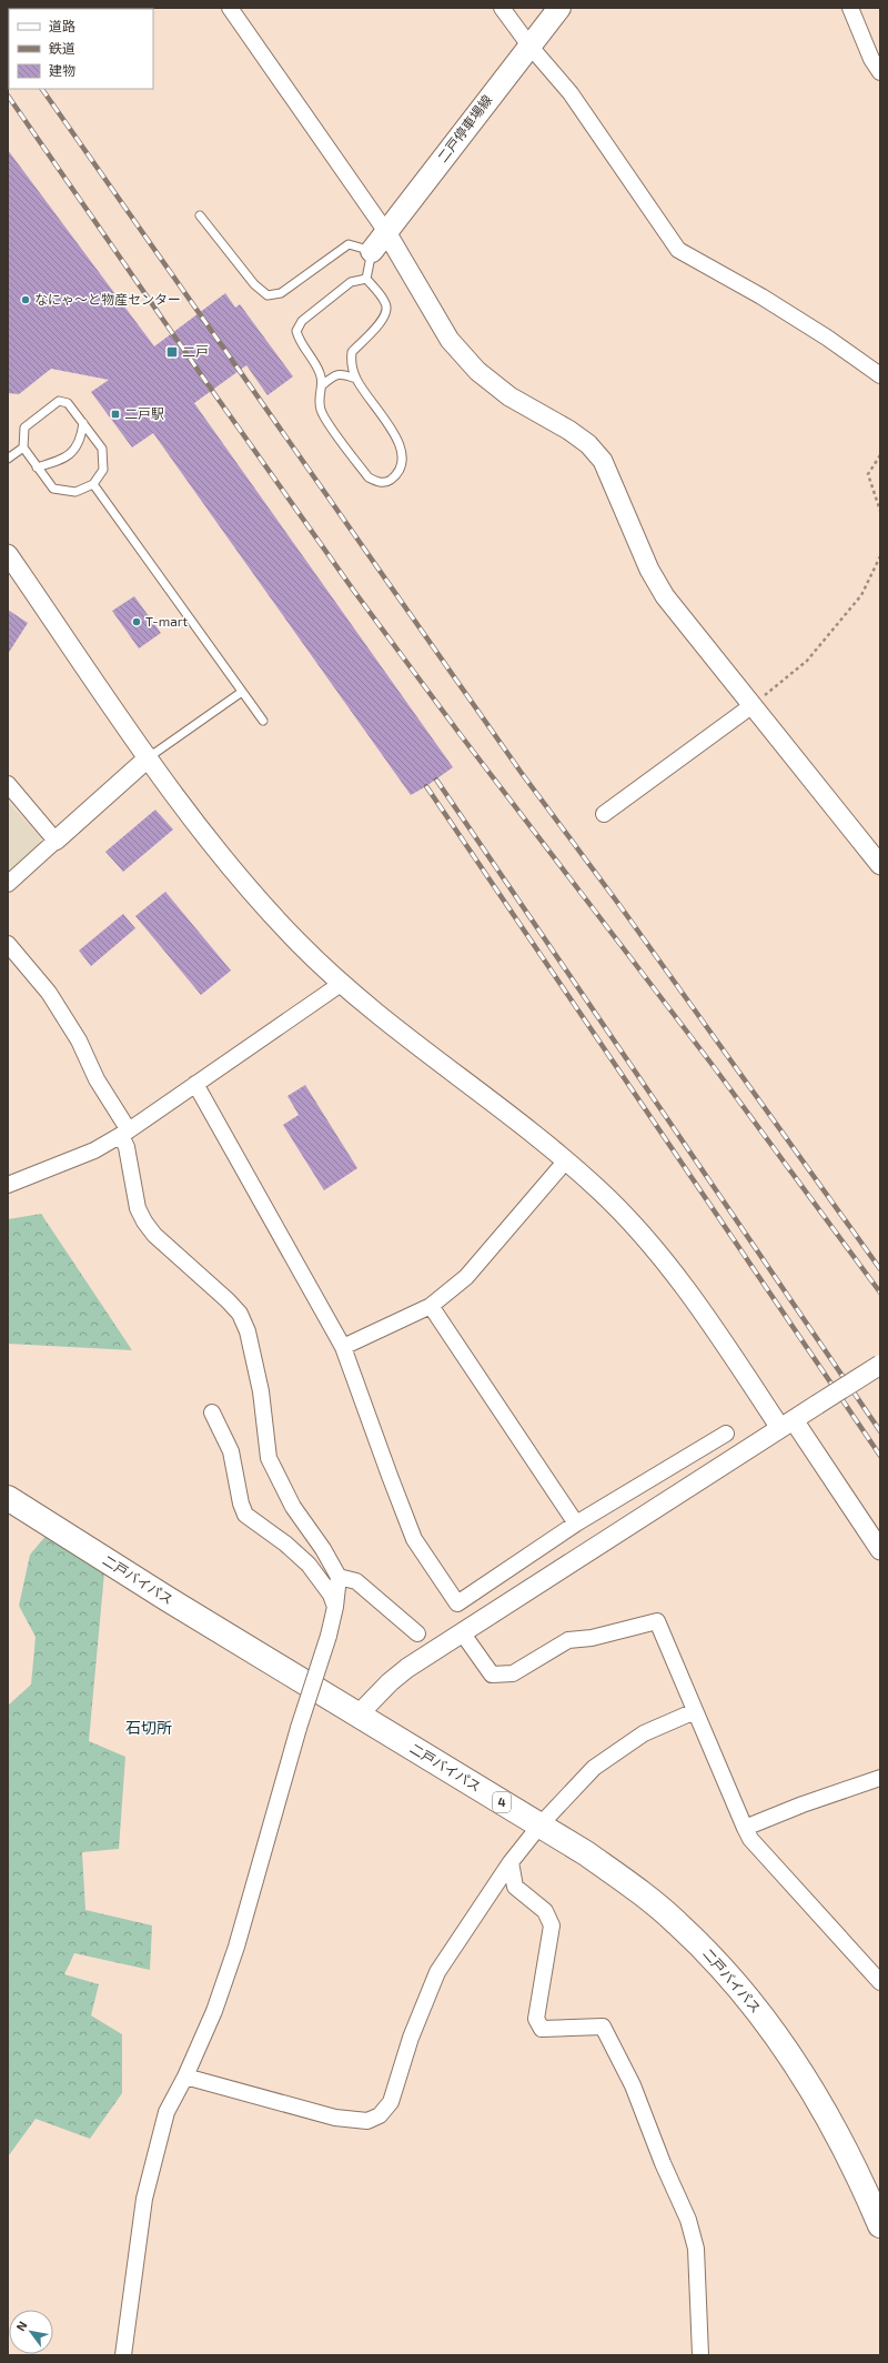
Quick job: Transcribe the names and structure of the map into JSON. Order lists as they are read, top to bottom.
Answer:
{
  "streets": {
    "highway": ["二戸バイパス", "4"],
    "main road": ["二戸停車場線"]
  },
  "districts": ["石切所"],
  "places": {
    "other": ["なにゃ～と物産センター", "T-mart"],
    "transit": ["二戸", "二戸駅"]
  },
  "legend": ["道路", "鉄道", "建物"],
  "north": "top left"
}
